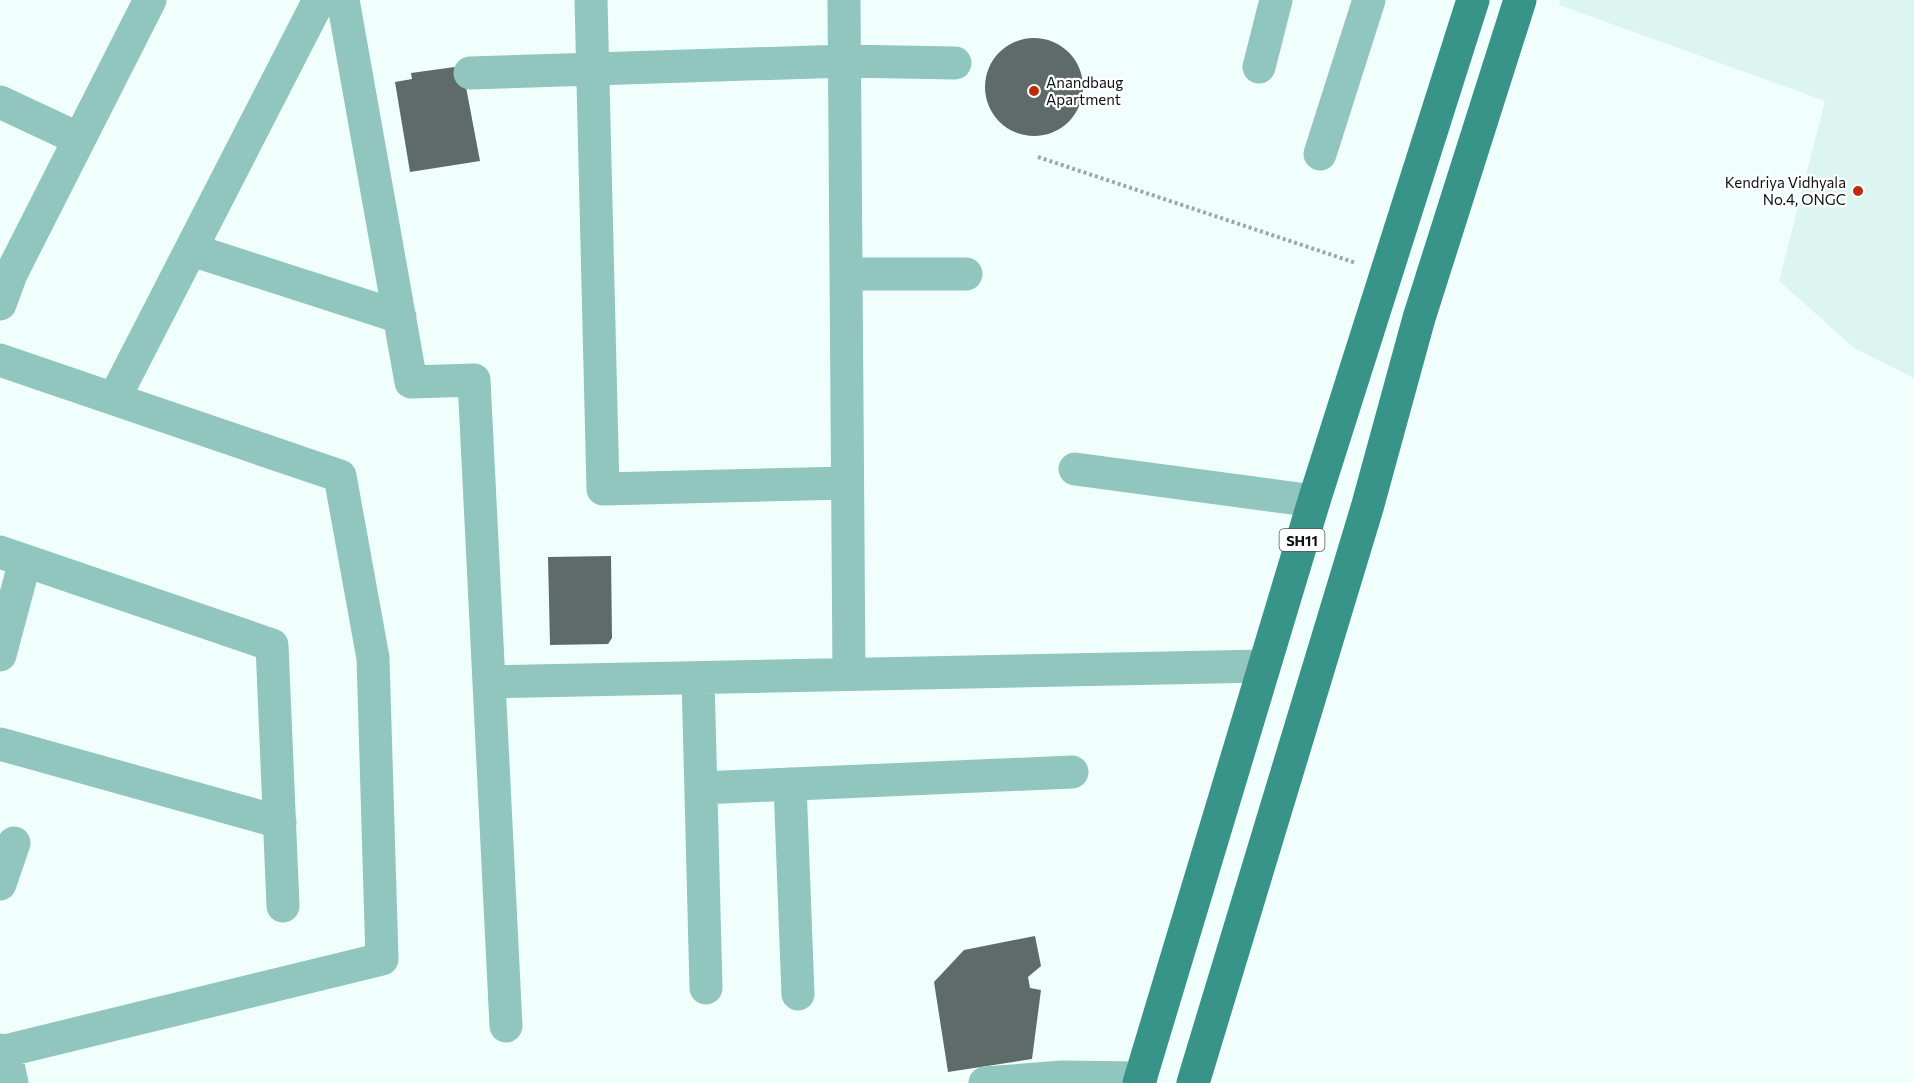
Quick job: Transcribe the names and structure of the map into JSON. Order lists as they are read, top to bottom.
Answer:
{
  "streets": {
    "main road": ["SH11"]
  },
  "places": ["Anandbaug Apartment", "Kendriya Vidhyala No.4, ONGC"]
}
